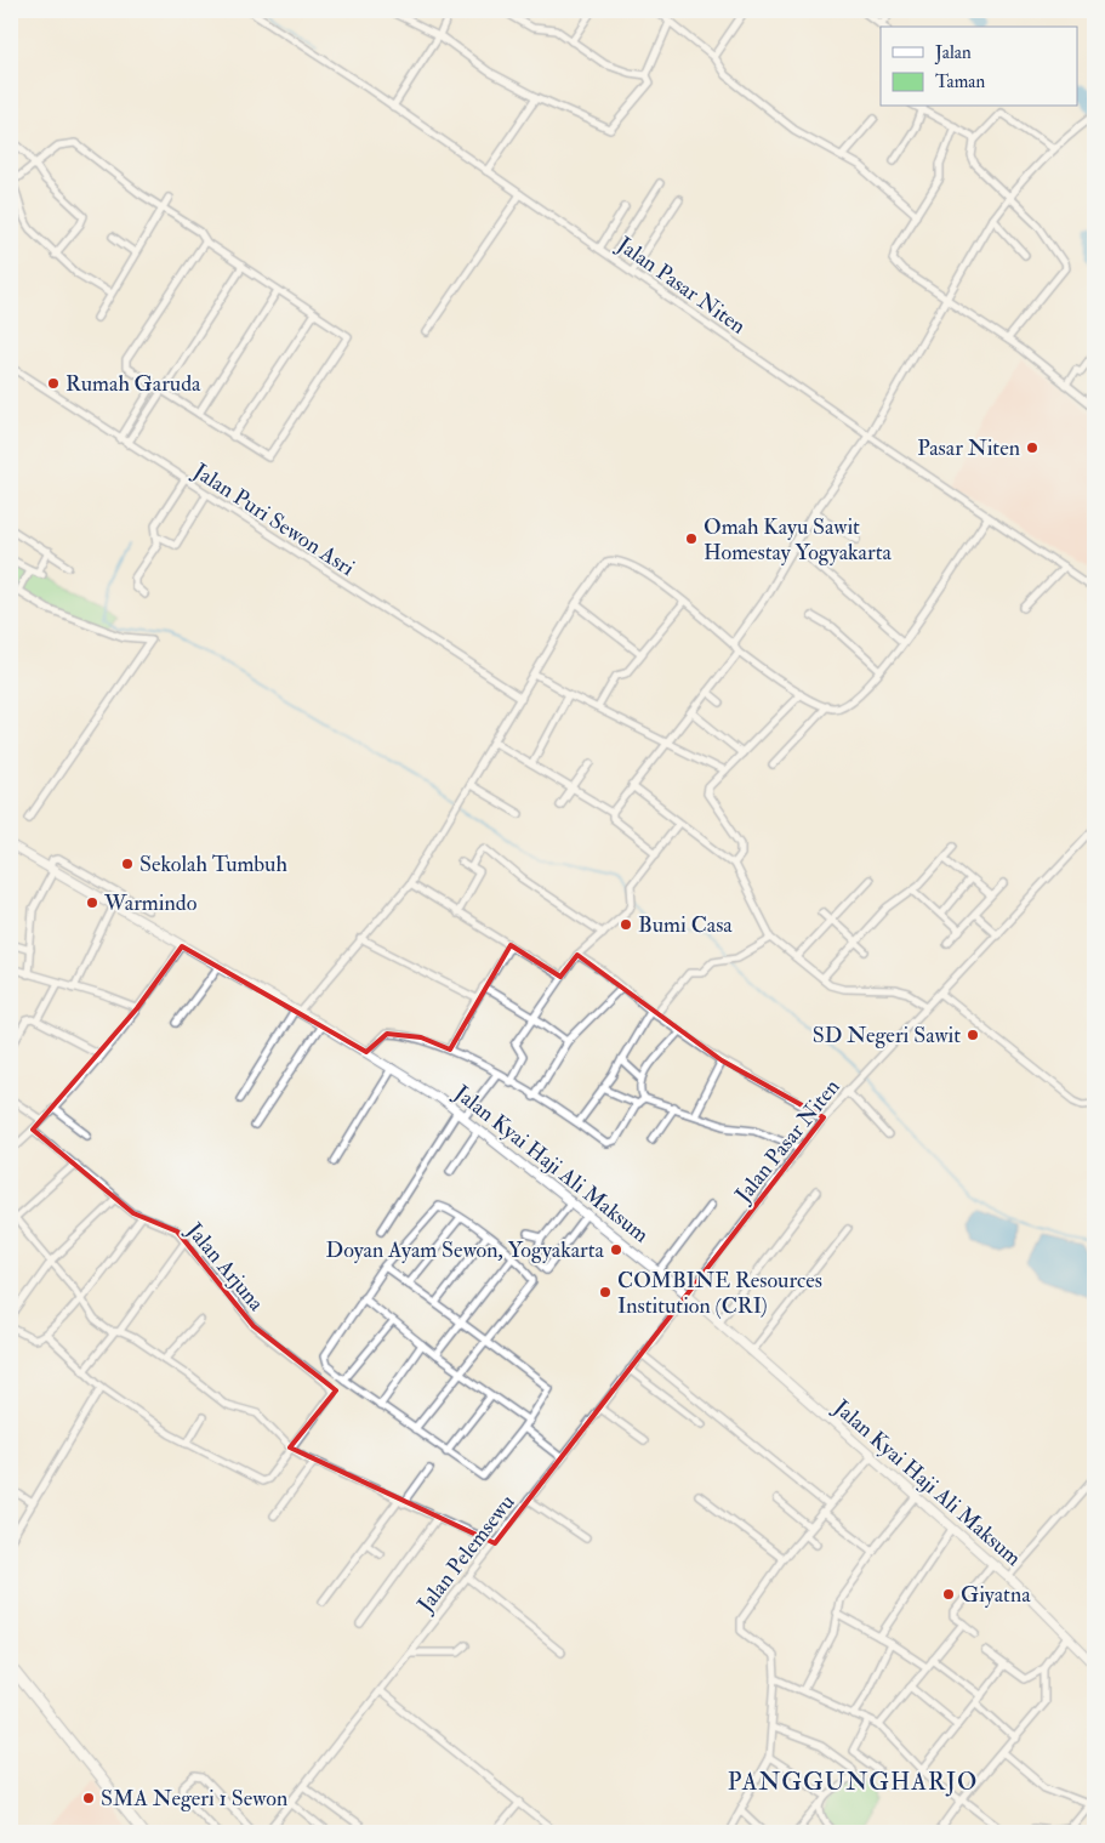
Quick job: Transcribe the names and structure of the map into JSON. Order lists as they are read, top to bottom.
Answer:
{
  "streets": {
    "street": [
      "Jalan Pasar Niten",
      "Jalan Puri Sewon Asri",
      "Jalan Kyai Haji Ali Maksum",
      "Jalan Arjuna",
      "Jalan Pelemsewu"
    ]
  },
  "crossings": [
    ["Jalan Pasar Niten", "Jalan Kyai Haji Ali Maksum"],
    ["Jalan Pasar Niten", "Jalan Pelemsewu"],
    ["Jalan Kyai Haji Ali Maksum", "Jalan Pelemsewu"]
  ],
  "districts": ["PANGGUNGHARJO"],
  "places": [
    "Rumah Garuda",
    "Pasar Niten",
    "Omah Kayu Sawit Homestay Yogyakarta",
    "Sekolah Tumbuh",
    "Warmindo",
    "Bumi Casa",
    "SD Negeri Sawit",
    "Doyan Ayam Sewon, Yogyakarta",
    "COMBINE Resources Institution (CRI)",
    "Giyatna",
    "SMA Negeri 1 Sewon"
  ],
  "legend": ["Jalan", "Taman"]
}
